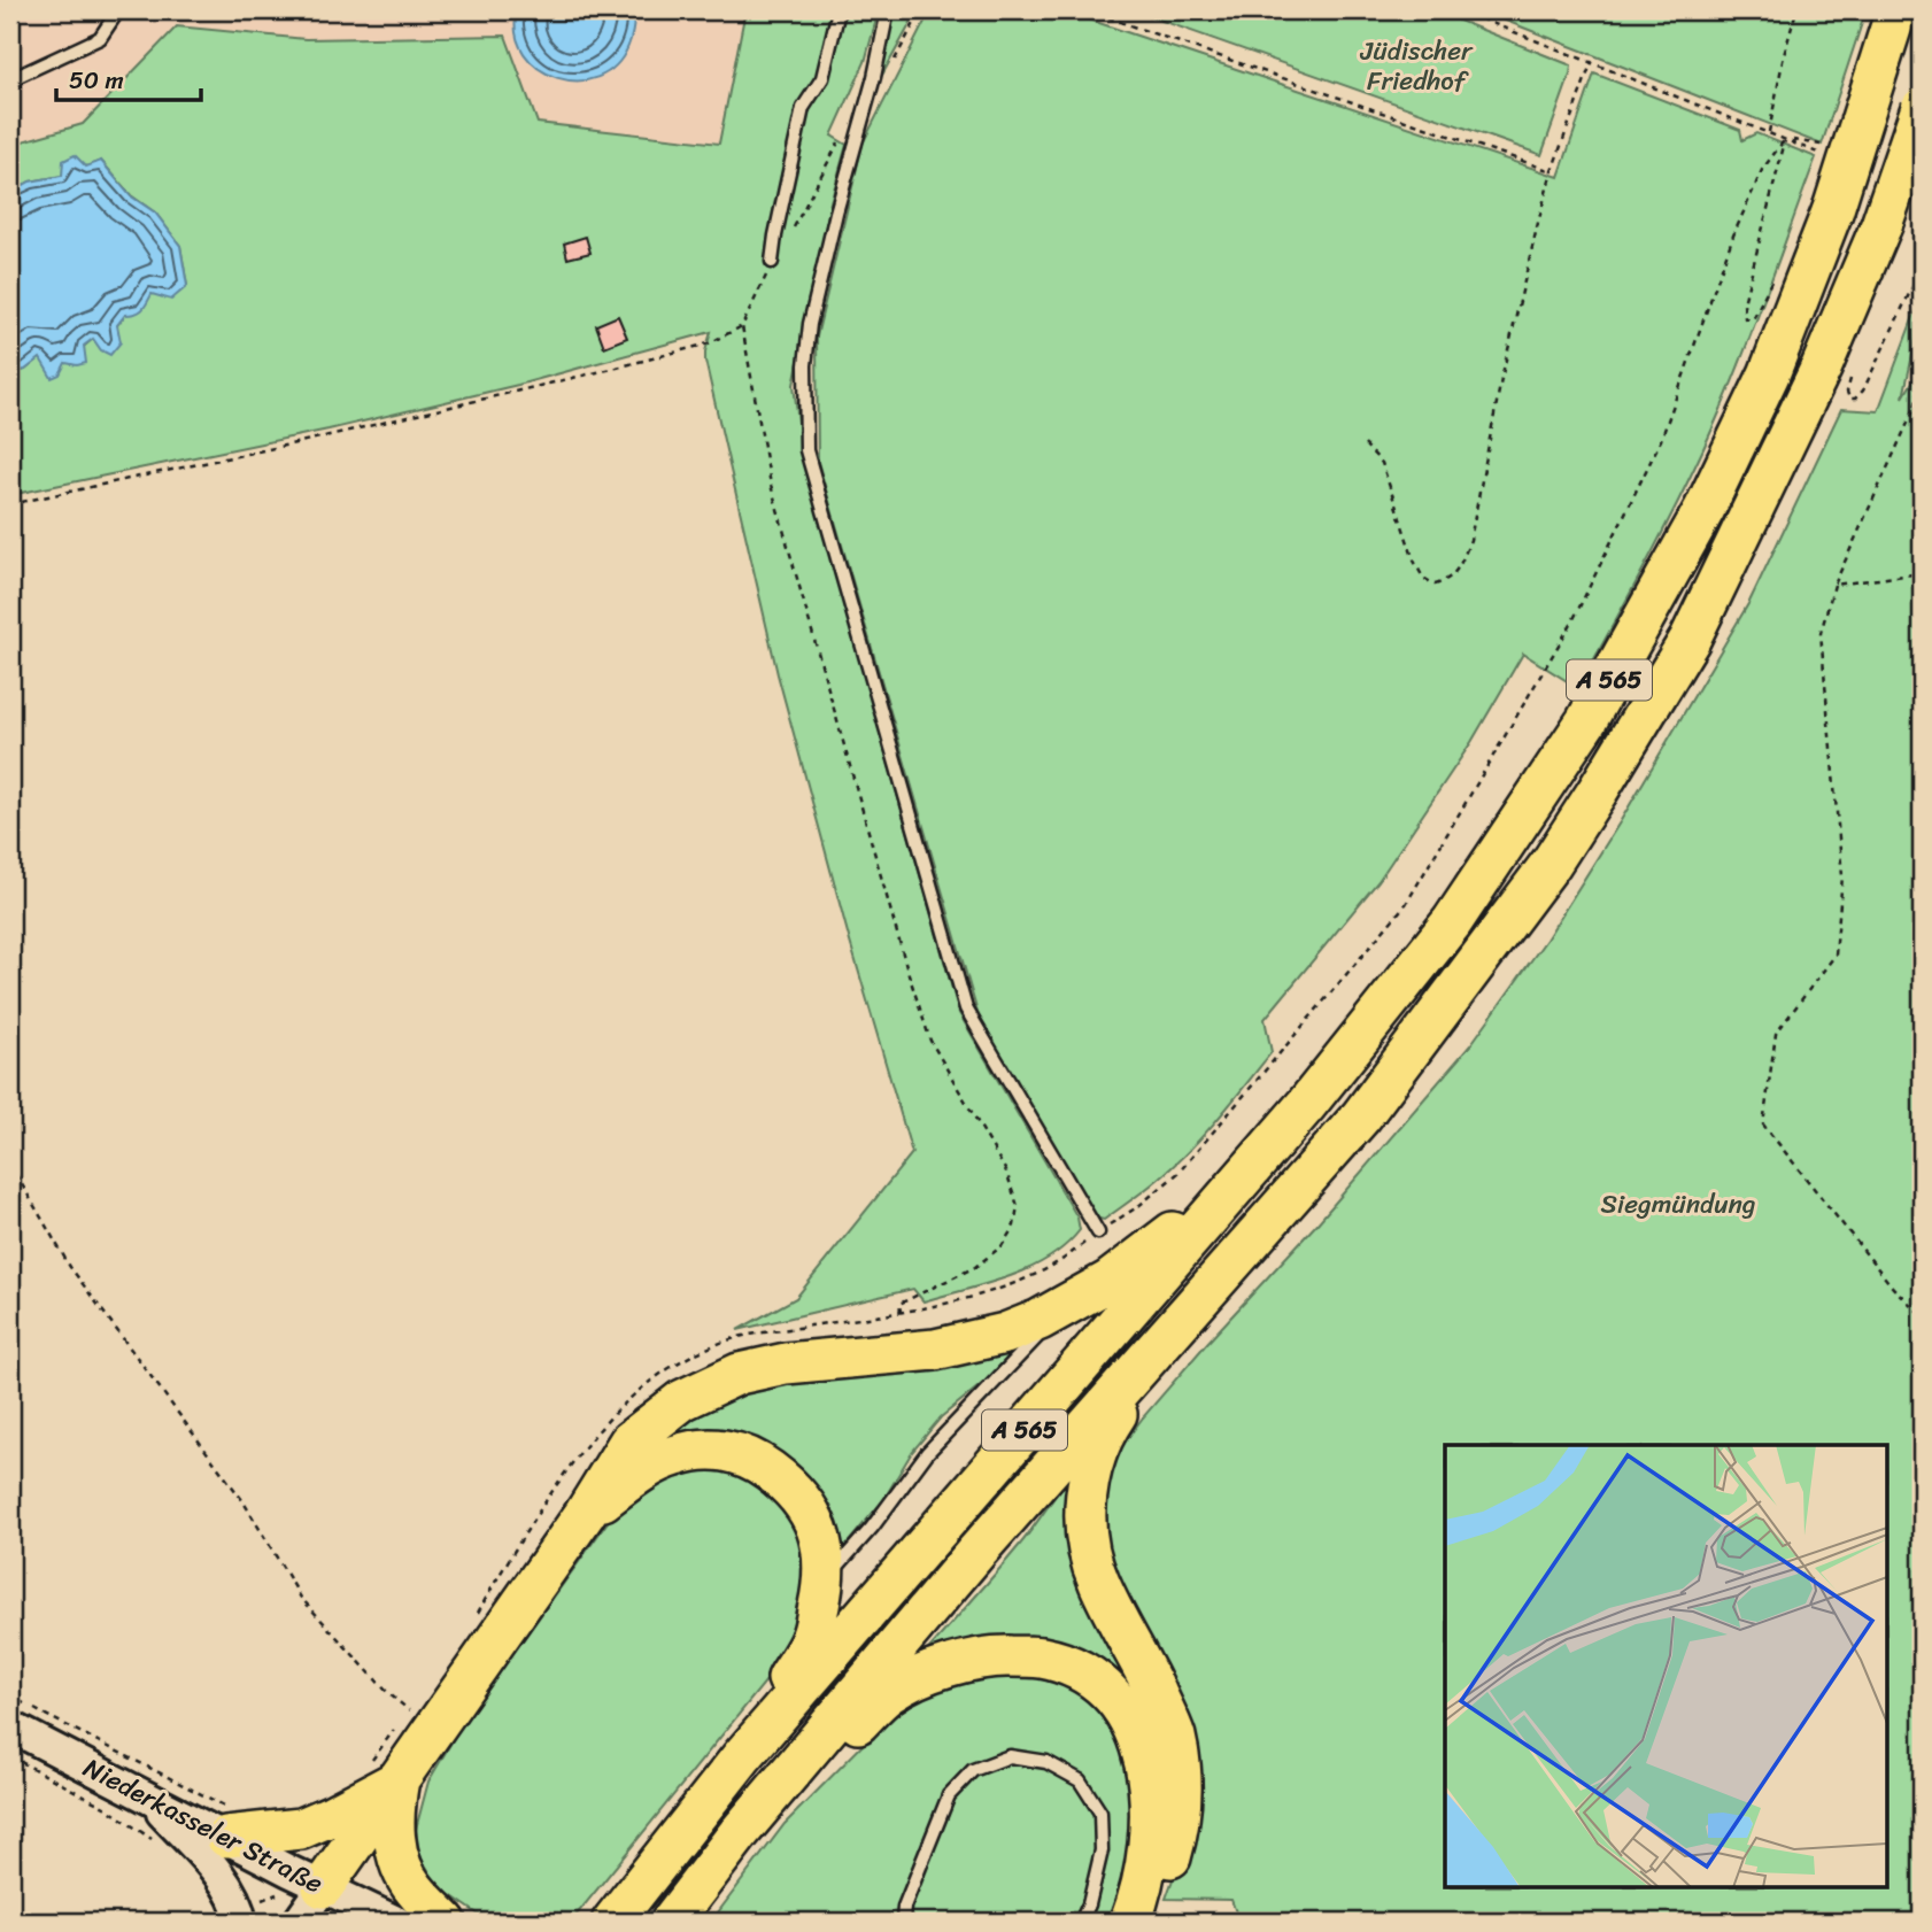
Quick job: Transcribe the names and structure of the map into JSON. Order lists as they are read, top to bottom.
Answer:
{
  "streets": {
    "highway": ["A 565"],
    "main road": ["Niederkasseler Straße"]
  },
  "parks": ["Jüdischer Friedhof", "Siegmündung"],
  "scale_bar": "50 m"
}
